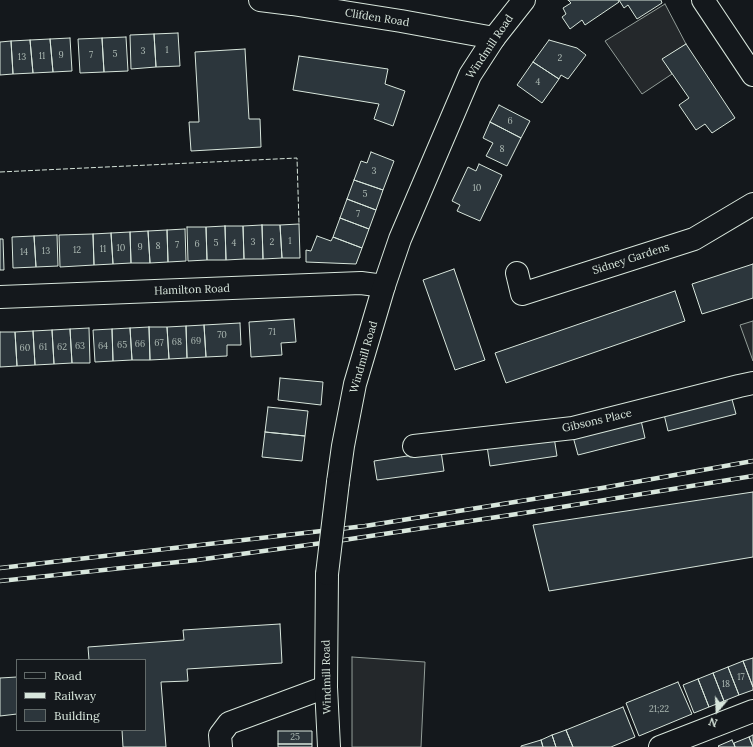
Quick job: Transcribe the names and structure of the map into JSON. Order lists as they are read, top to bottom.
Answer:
{
  "streets": {
    "street": [
      "Clifden Road",
      "Windmill Road",
      "Sidney Gardens",
      "Hamilton Road",
      "Gibsons Place"
    ]
  },
  "crossings": [
    ["Clifden Road", "Windmill Road"],
    ["Windmill Road", "Hamilton Road"]
  ],
  "house_numbers": [
    "1",
    "3",
    "5",
    "9",
    "7",
    "11",
    "13",
    "2",
    "4",
    "6",
    "8",
    "3",
    "10",
    "5",
    "7",
    "1",
    "3",
    "2",
    "5",
    "4",
    "6",
    "7",
    "8",
    "9",
    "10",
    "11",
    "12",
    "13",
    "14",
    "71",
    "70",
    "69",
    "68",
    "67",
    "66",
    "65",
    "63",
    "64",
    "61",
    "62",
    "60",
    "17",
    "18",
    "21;22",
    "25"
  ],
  "legend": ["Road", "Railway", "Building"],
  "north": "bottom"
}
